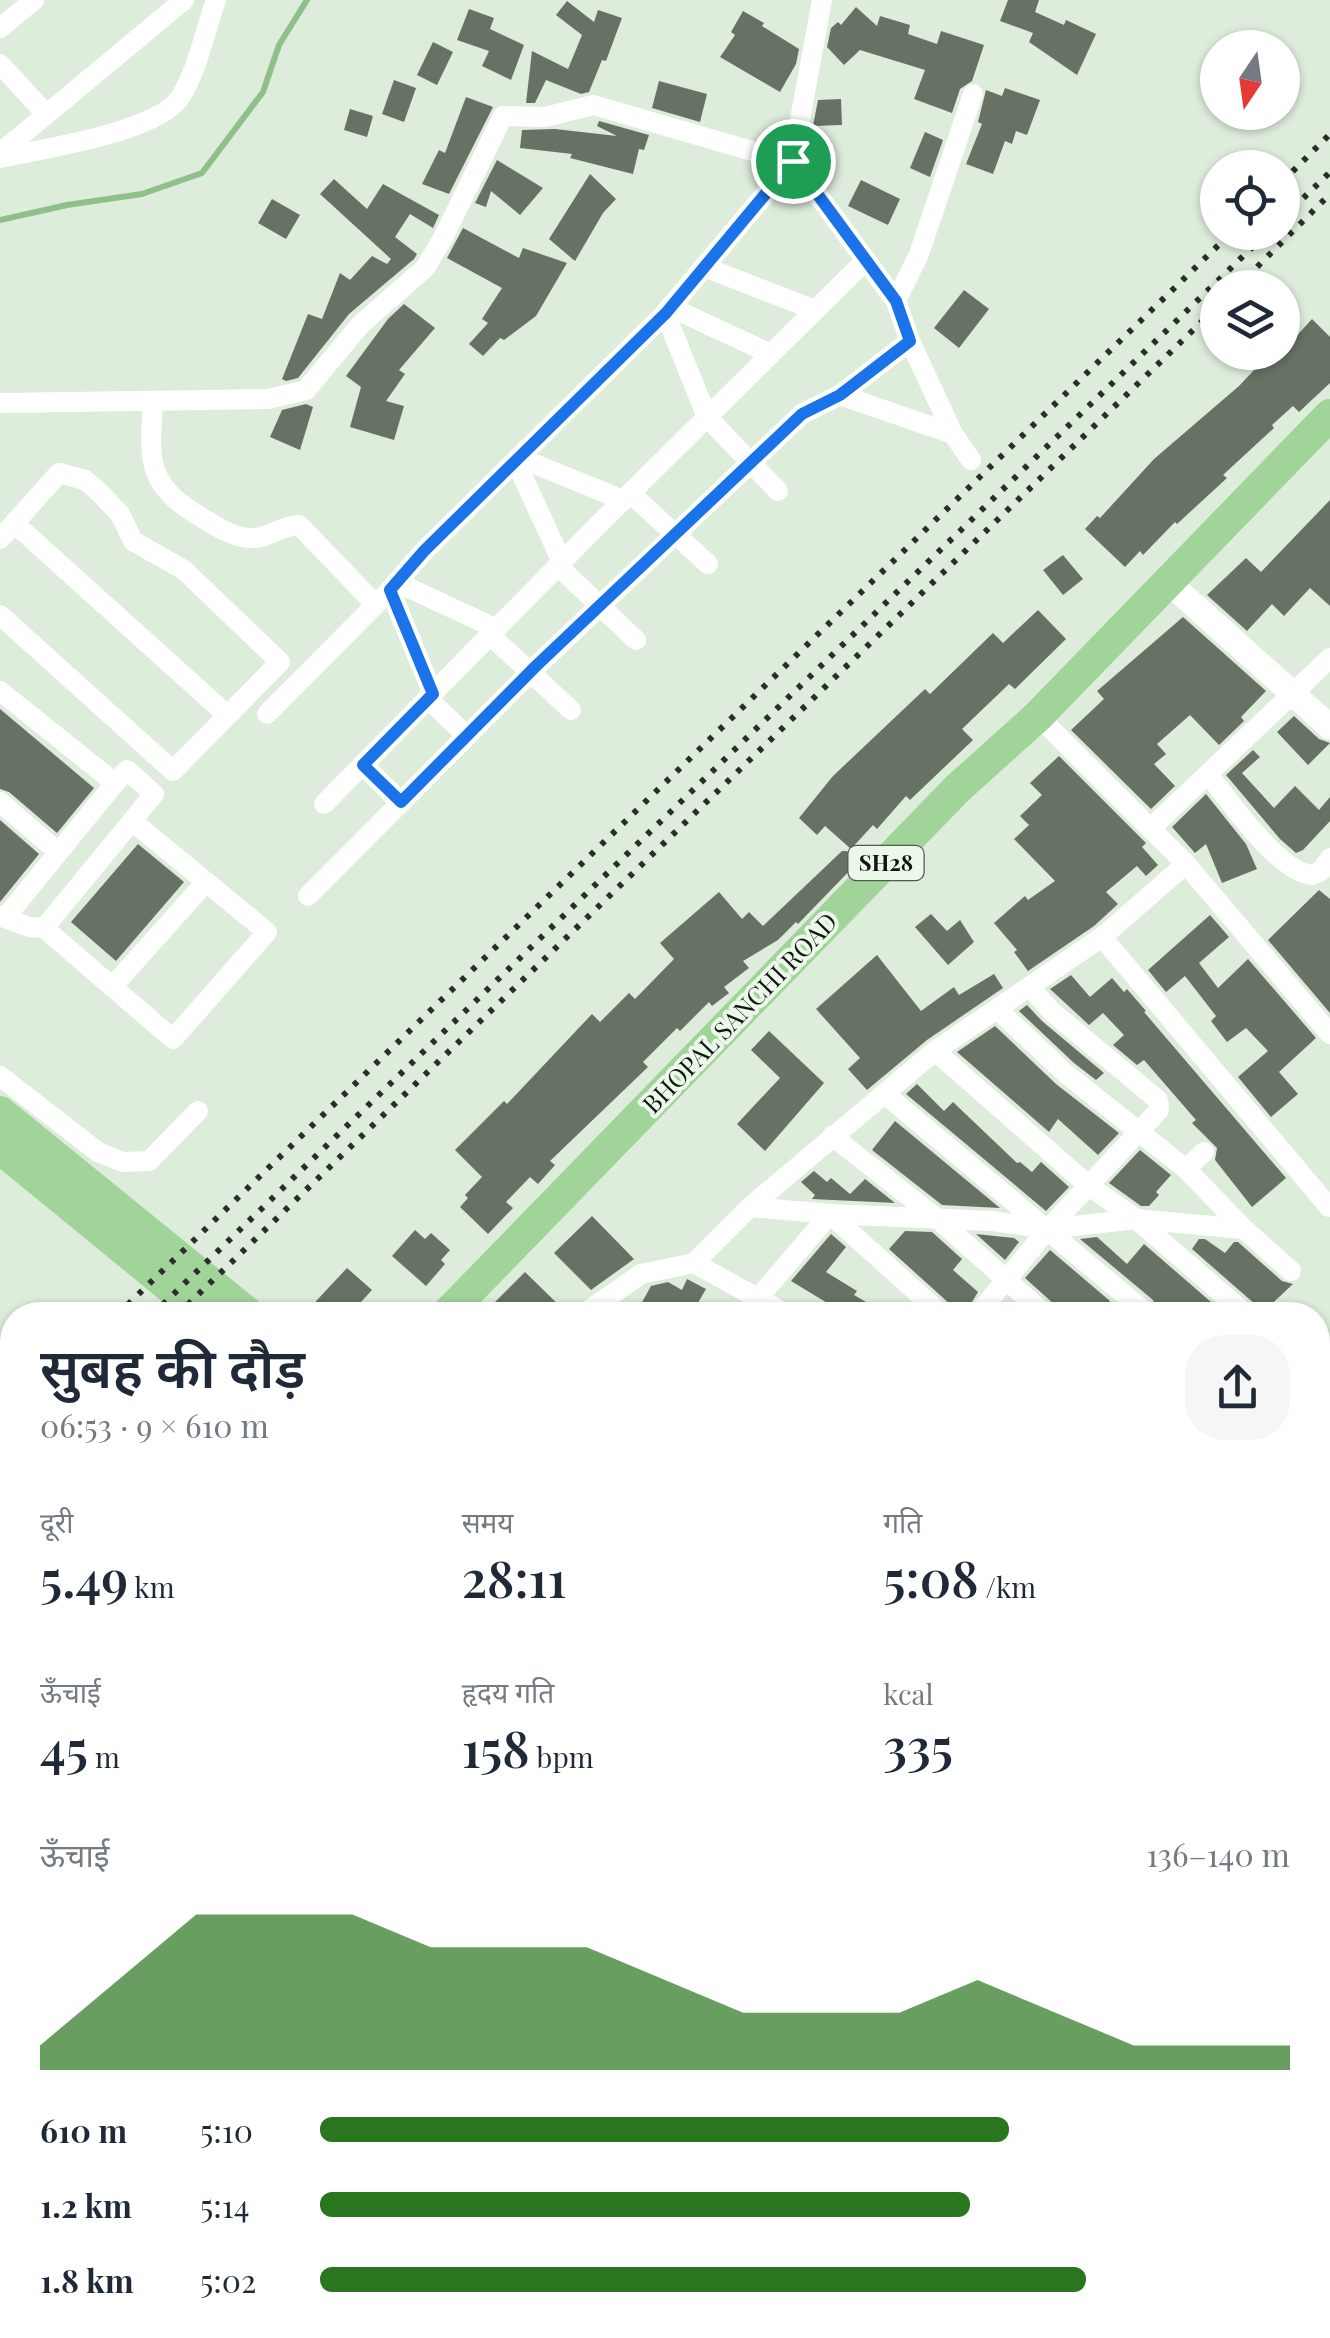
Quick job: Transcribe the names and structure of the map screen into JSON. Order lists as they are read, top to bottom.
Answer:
{
  "streets": {
    "main road": ["SH28", "BHOPAL SANCHI ROAD"]
  },
  "north": "bottom",
  "page": {
    "heading": ["सुबह की दौड़", "06:53 · 9 × 610 m"],
    "stats": [
      ["दूरी", "5.49 km"],
      ["समय", "28:11"],
      ["गति", "5:08 /km"],
      ["ऊँचाई", "45 m"],
      ["हृदय गति", "158 bpm"],
      ["kcal", "335"]
    ],
    "chart": ["ऊँचाई", "136–140 m"],
    "list": [
      {
        "name": "610 m",
        "note": "5:10"
      },
      {
        "name": "1.2 km",
        "note": "5:14"
      },
      {
        "name": "1.8 km",
        "note": "5:02"
      }
    ]
  }
}
